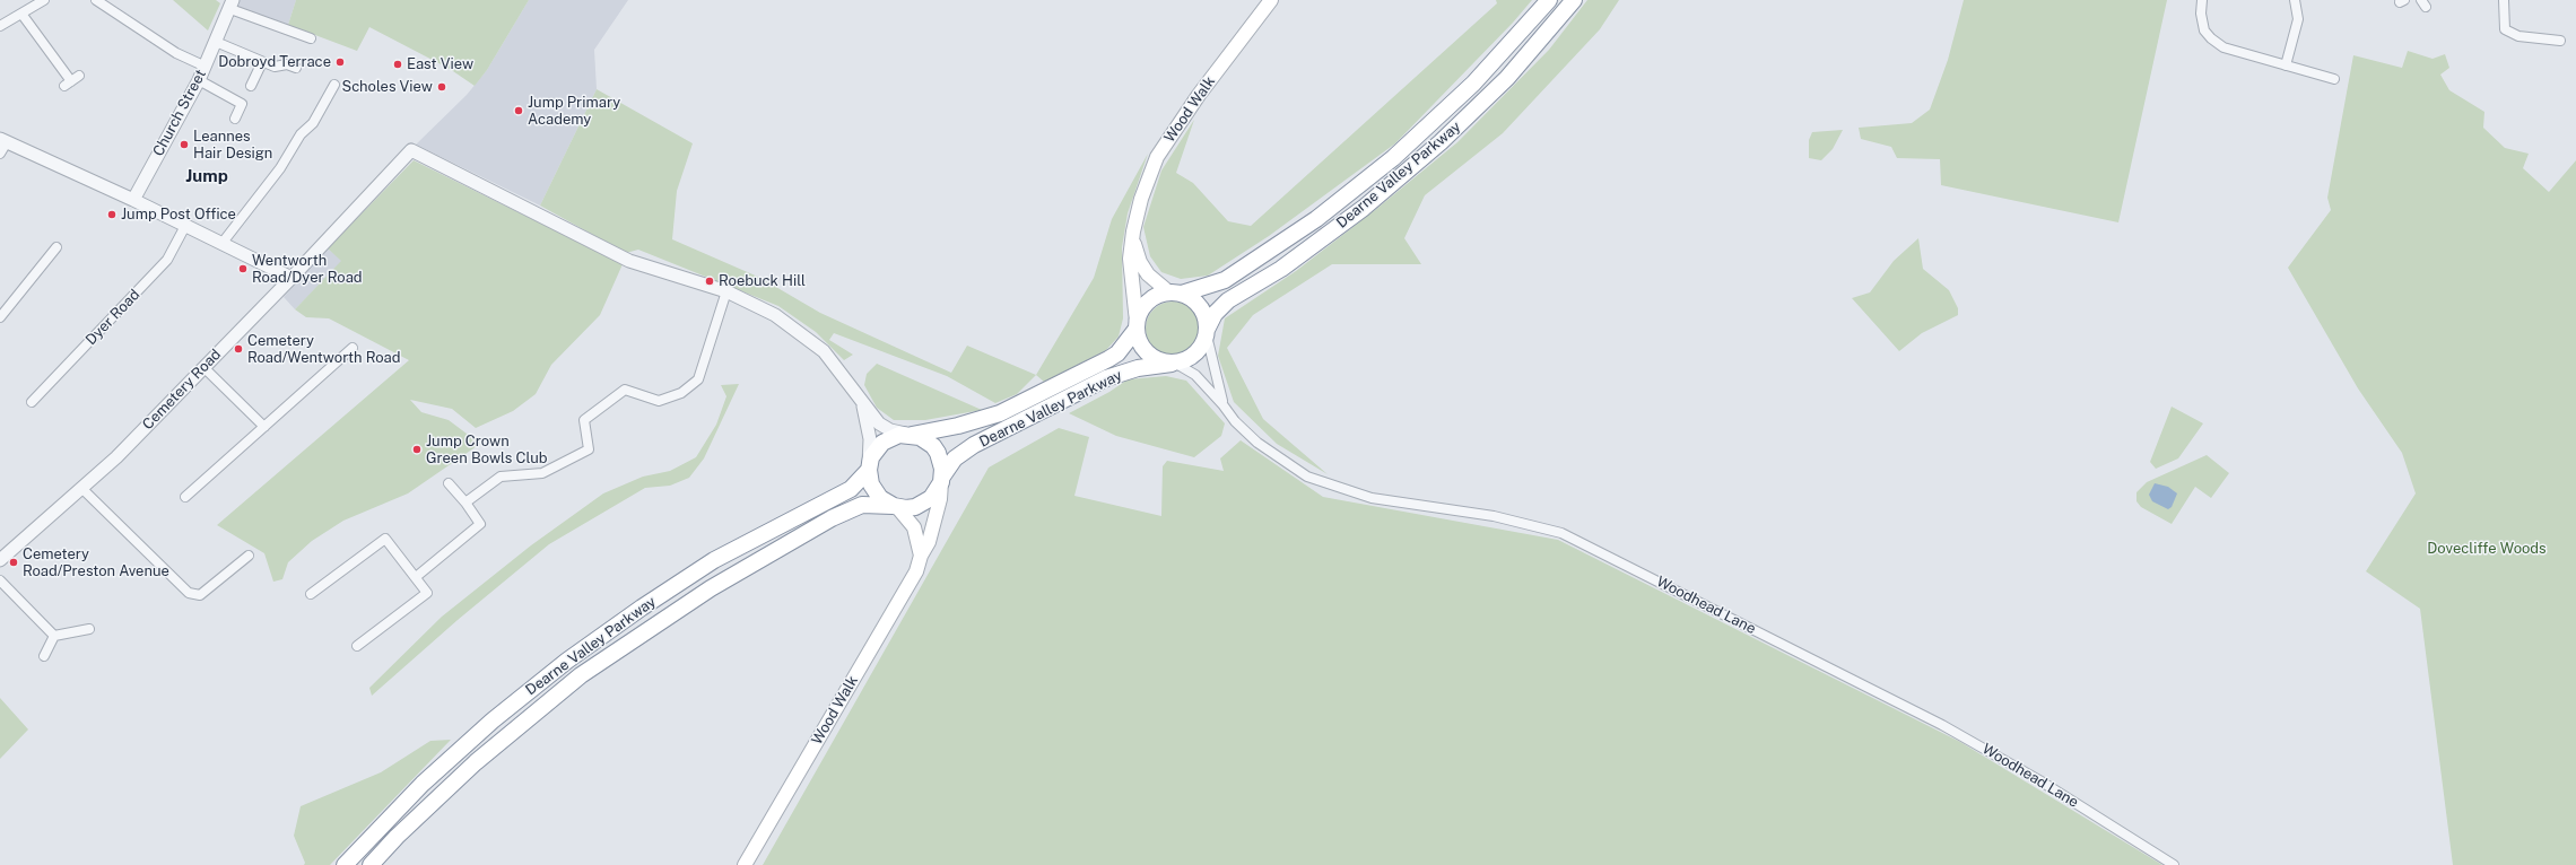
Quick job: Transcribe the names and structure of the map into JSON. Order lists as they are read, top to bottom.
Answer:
{
  "streets": {
    "highway": ["Dearne Valley Parkway"],
    "main road": ["Wood Walk"],
    "street": [
      "Church Street",
      "Dyer Road",
      "Cemetery Road",
      "Woodhead Lane"
    ]
  },
  "crossings": [
    ["Wood Walk", "Dearne Valley Parkway"],
    ["Wood Walk", "Woodhead Lane"],
    ["Dearne Valley Parkway", "Woodhead Lane"]
  ],
  "districts": ["Jump"],
  "parks": ["Dovecliffe Woods"],
  "places": [
    "Dobroyd Terrace",
    "East View",
    "Scholes View",
    "Jump Primary Academy",
    "Leannes Hair Design",
    "Jump Post Office",
    "Wentworth Road/Dyer Road",
    "Roebuck Hill",
    "Cemetery Road/Wentworth Road",
    "Jump Crown Green Bowls Club",
    "Cemetery Road/Preston Avenue"
  ]
}
